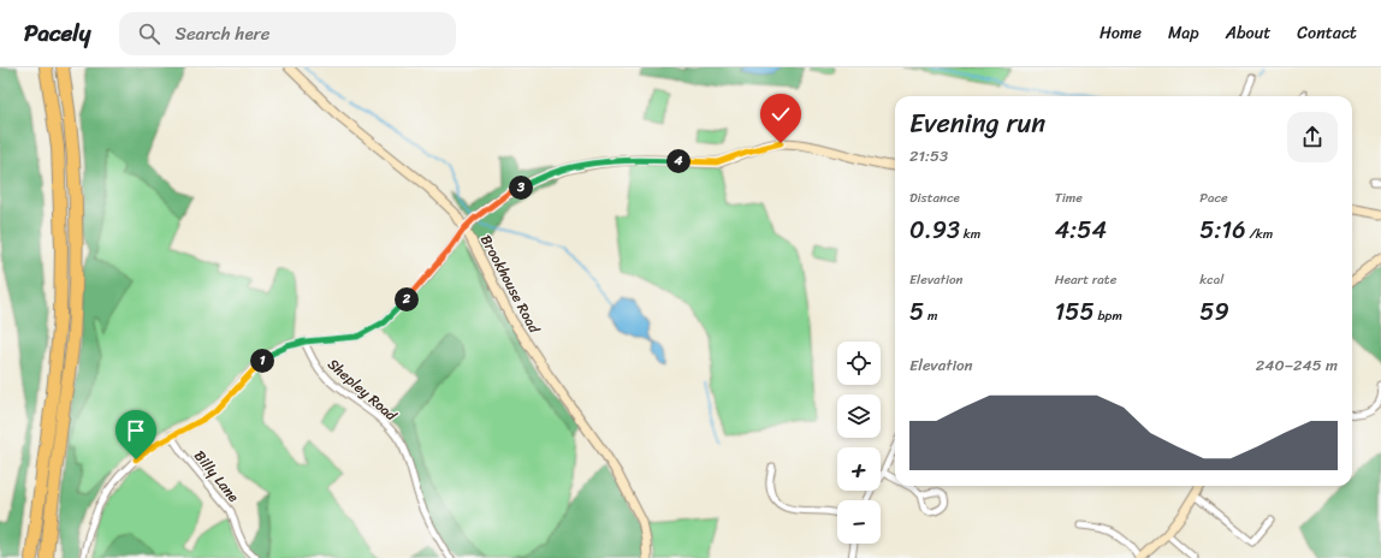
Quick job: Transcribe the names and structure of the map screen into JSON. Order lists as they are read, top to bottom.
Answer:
{
  "streets": {
    "street": ["Brookhouse Road", "Shepley Road", "Billy Lane"]
  },
  "page": {
    "header": "Pacely",
    "search": "Search here",
    "nav": [
      "Home",
      "Map",
      "About",
      "Contact"
    ],
    "heading": ["Evening run", "21:53"],
    "pins": [
      "4",
      "3",
      "2",
      "1"
    ],
    "stats": [
      ["Distance", "0.93 km"],
      ["Time", "4:54"],
      ["Pace", "5:16 /km"],
      ["Elevation", "5 m"],
      ["Heart rate", "155 bpm"],
      ["kcal", "59"]
    ],
    "map_buttons": ["+", "−"],
    "chart": ["Elevation", "240–245 m"]
  }
}
